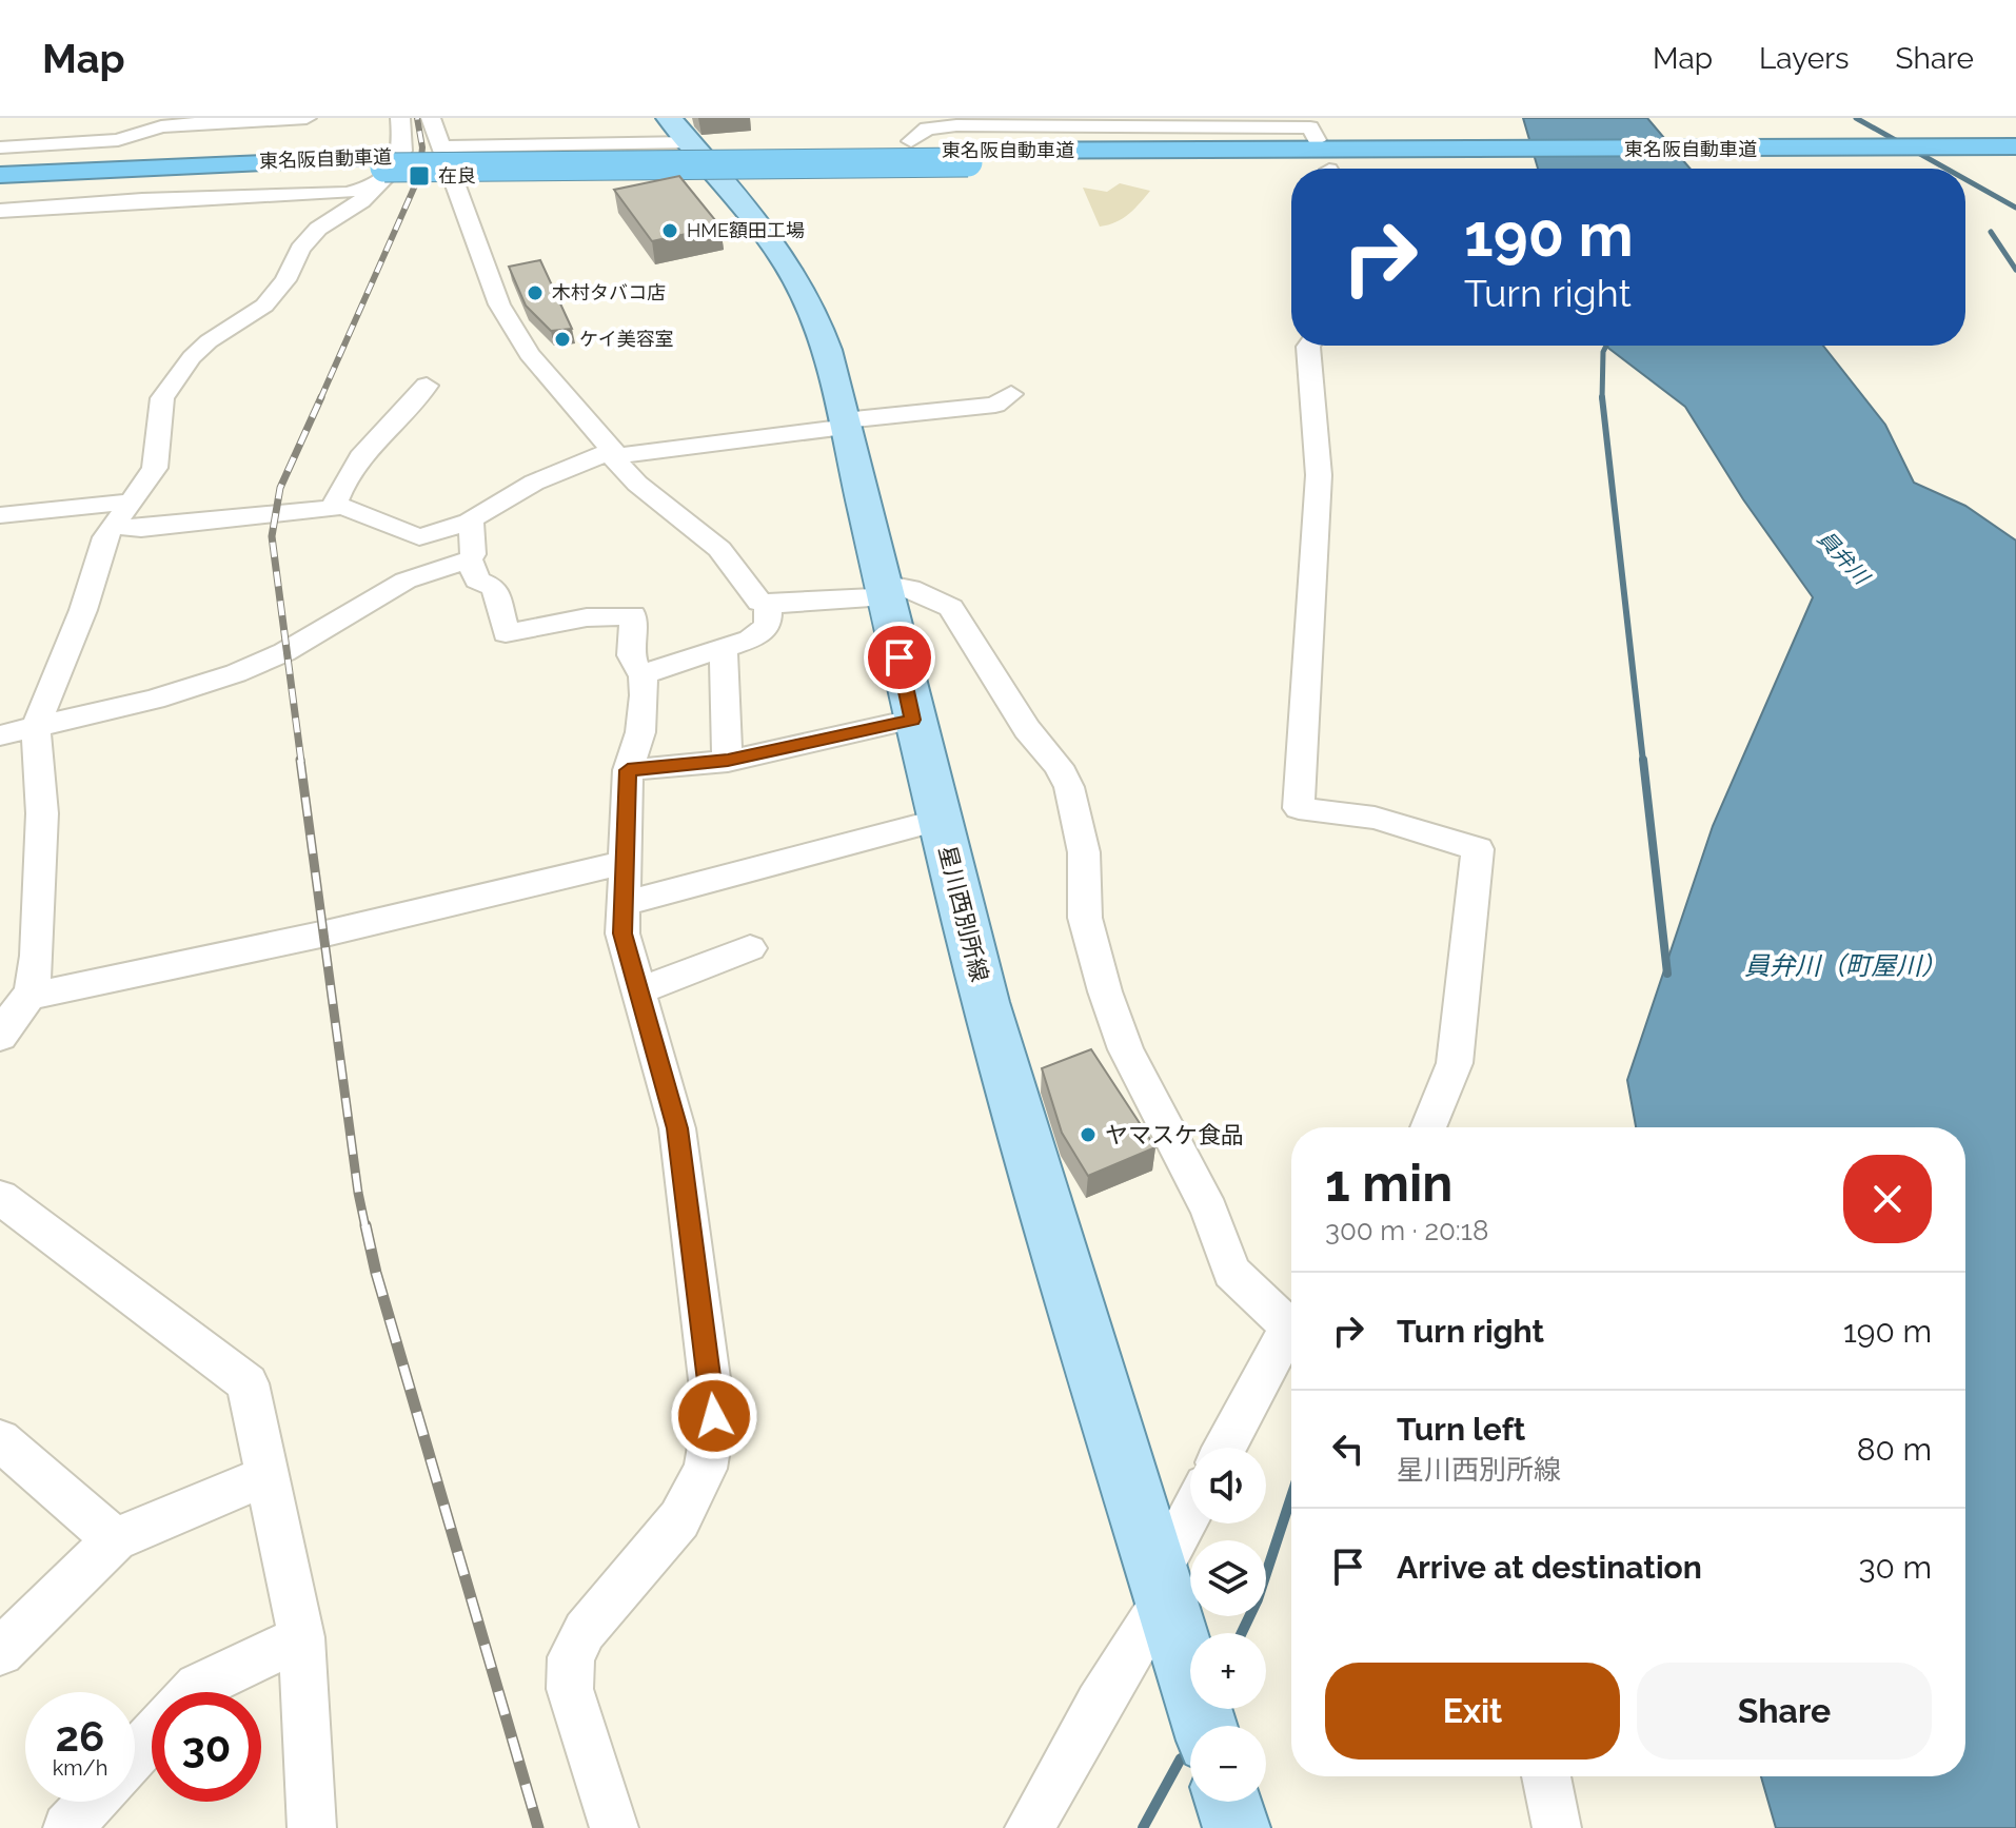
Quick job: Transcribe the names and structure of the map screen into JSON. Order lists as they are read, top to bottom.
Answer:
{
  "streets": {
    "highway": ["東名阪自動車道"],
    "main road": ["星川西別所線"]
  },
  "water": ["員弁川", "員弁川（町屋川）"],
  "places": {
    "transit": ["在良"],
    "other": [
      "HME額田工場",
      "木村タバコ店",
      "ケイ美容室",
      "ヤマスケ食品"
    ]
  },
  "page": {
    "header": "Map",
    "nav": ["Map", "Layers", "Share"],
    "turn": ["190 m", "Turn right"],
    "heading": ["1 min", "300 m · 20:18"],
    "list": [
      {
        "name": "Turn right",
        "value": "190 m"
      },
      {
        "name": "Turn left",
        "note": "星川西別所線",
        "value": "80 m"
      },
      {
        "name": "Arrive at destination",
        "value": "30 m"
      }
    ],
    "map_buttons": ["+", "−"],
    "buttons": ["Exit", "Share"],
    "speed": "26 km/h",
    "limit": "30"
  }
}
